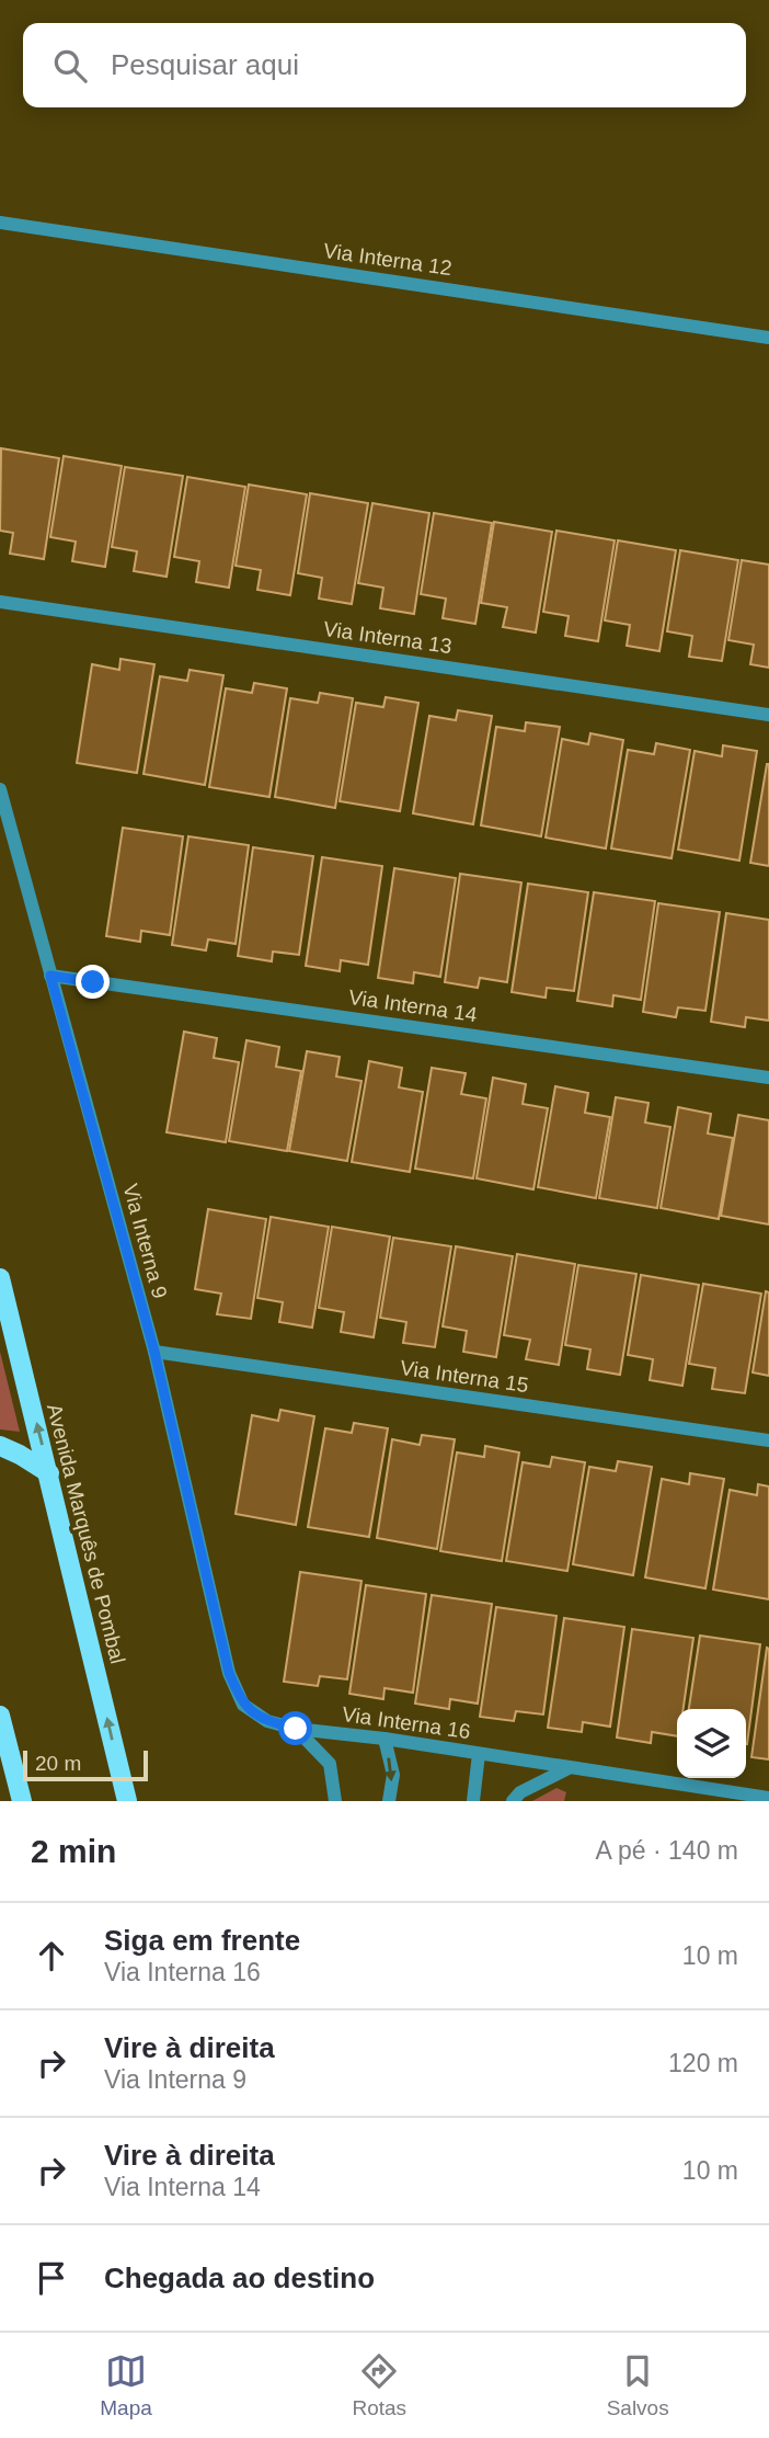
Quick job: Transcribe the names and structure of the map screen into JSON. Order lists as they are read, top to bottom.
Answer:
{
  "streets": {
    "main road": ["Avenida Marquês de Pombal"],
    "street": [
      "Via Interna 12",
      "Via Interna 13",
      "Via Interna 14",
      "Via Interna 9",
      "Via Interna 15",
      "Via Interna 16"
    ]
  },
  "crossings": [
    ["Via Interna 14", "Via Interna 9"],
    ["Via Interna 9", "Via Interna 15"],
    ["Via Interna 9", "Via Interna 16"]
  ],
  "one_way": ["Avenida Marquês de Pombal"],
  "scale_bar": "20 m",
  "page": {
    "search": "Pesquisar aqui",
    "scale": "20 m",
    "heading": ["2 min", "A pé · 140 m"],
    "list": [
      ["Siga em frente", "Via Interna 16", "10 m"],
      ["Vire à direita", "Via Interna 9", "120 m"],
      ["Vire à direita", "Via Interna 14", "10 m"],
      "Chegada ao destino"
    ],
    "nav": ["Mapa", "Rotas", "Salvos"]
  }
}
